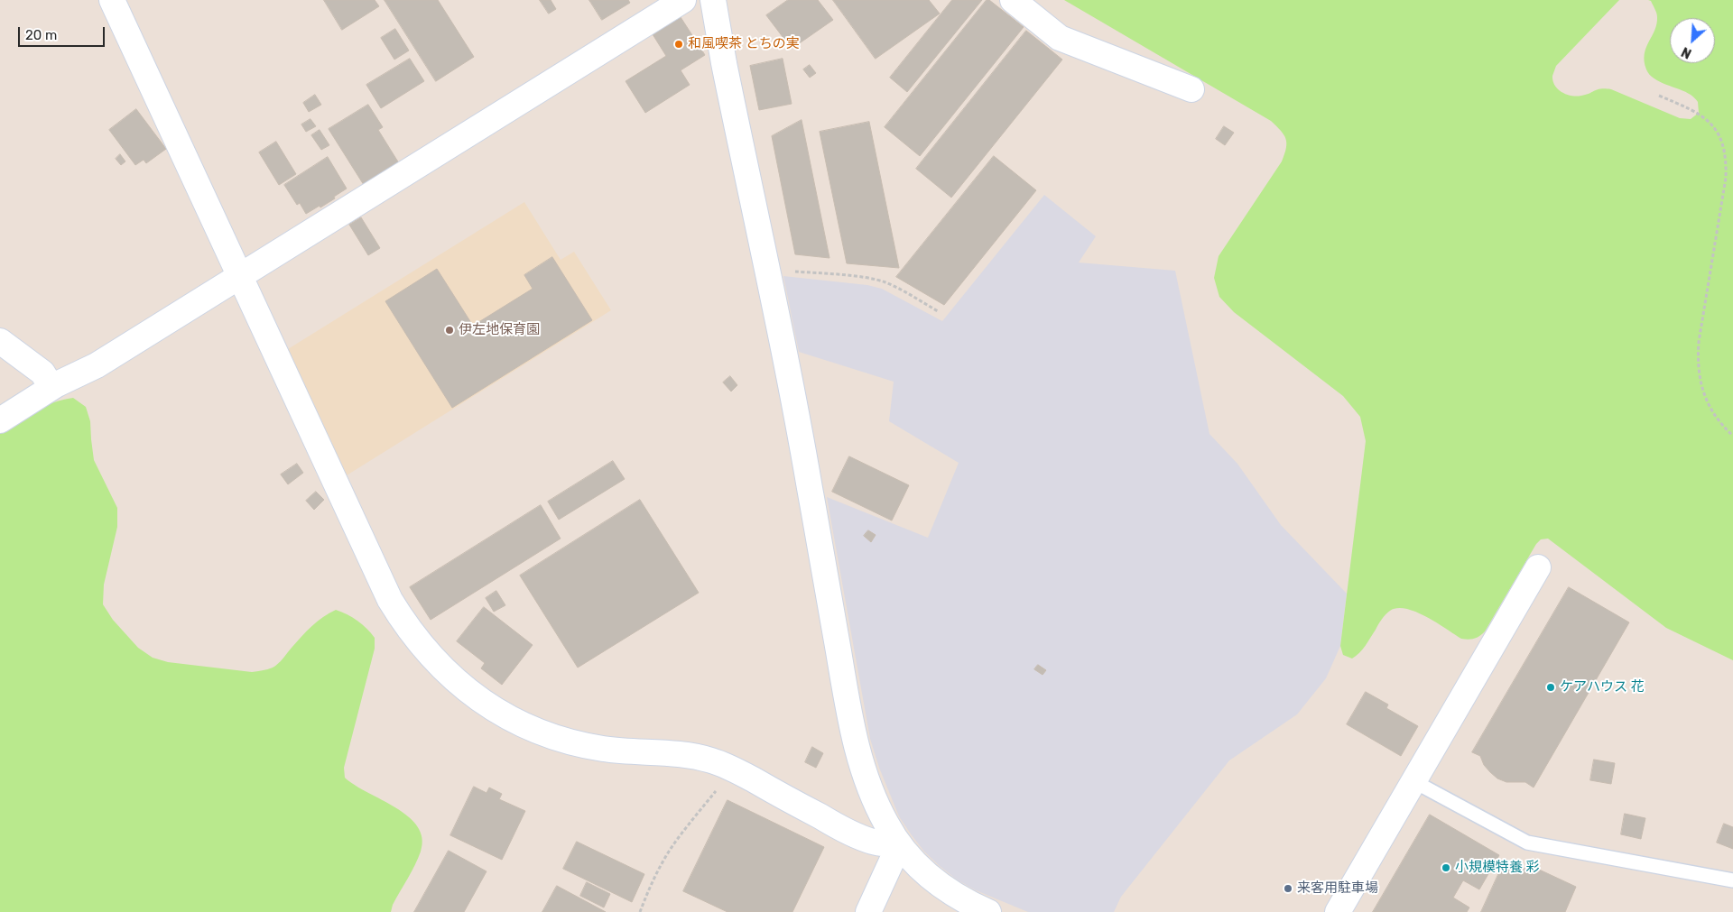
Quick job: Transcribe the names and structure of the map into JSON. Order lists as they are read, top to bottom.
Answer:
{
  "places": [
    "和風喫茶 とちの実",
    "伊左地保育園",
    "ケアハウス 花",
    "小規模特養 彩",
    "来客用駐車場"
  ],
  "scale_bar": "20 m",
  "north": "bottom left"
}
